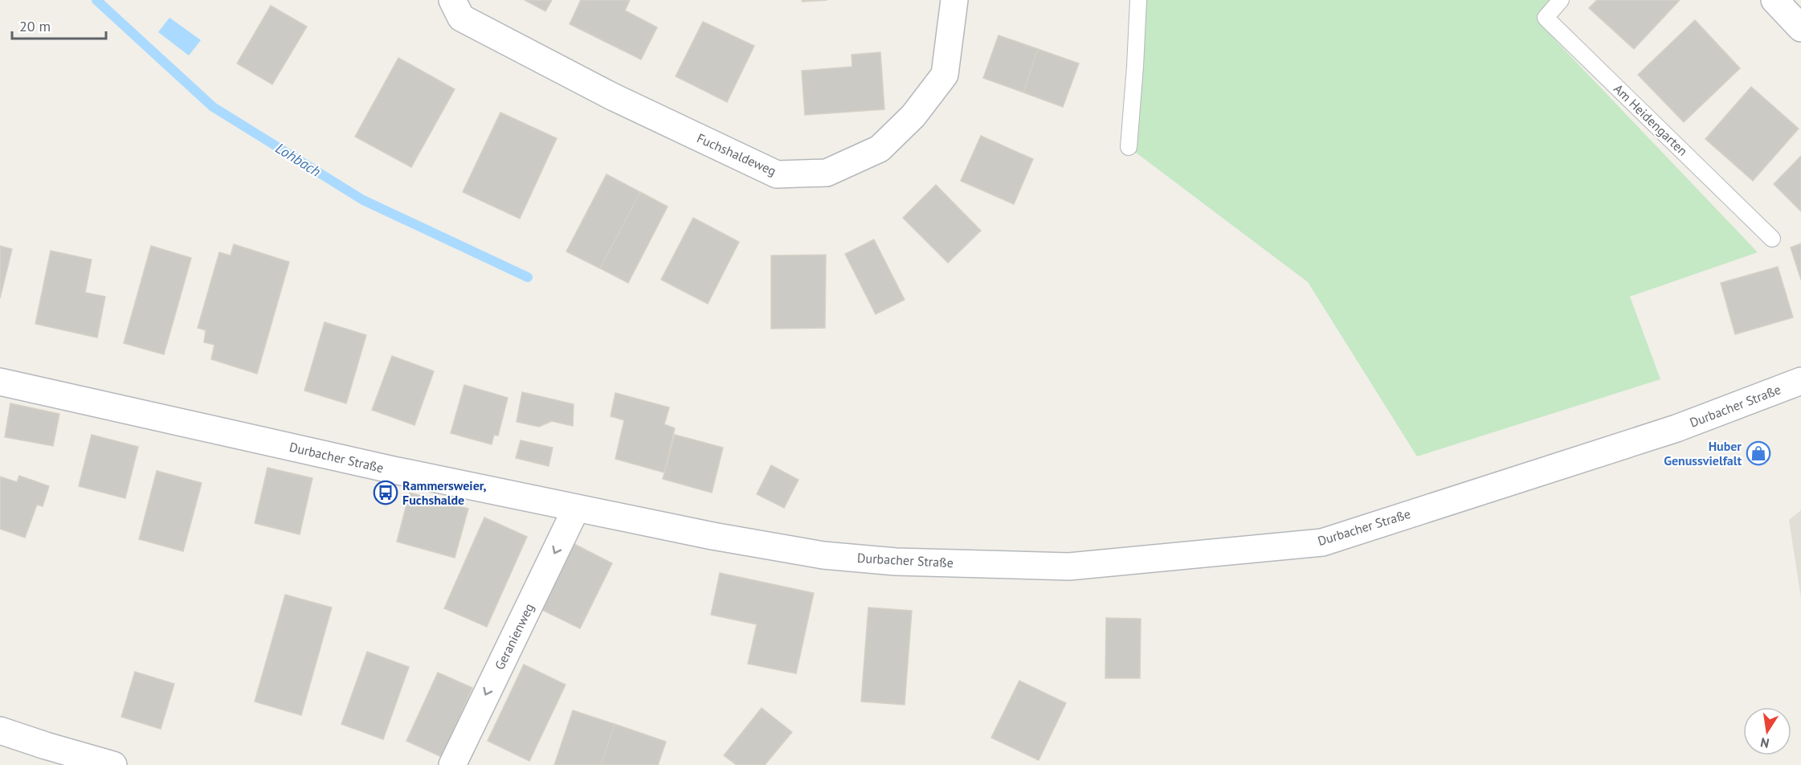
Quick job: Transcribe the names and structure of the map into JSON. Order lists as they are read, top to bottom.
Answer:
{
  "streets": {
    "street": ["Fuchshaldeweg", "Durbacher Straße", "Geranienweg"],
    "lane": ["Am Heidengarten"]
  },
  "crossings": [
    ["Durbacher Straße", "Geranienweg"]
  ],
  "one_way": ["Geranienweg"],
  "water": ["Lohbach"],
  "places": {
    "shop": ["Huber Genussvielfalt"],
    "bus stop": ["Rammersweier, Fuchshalde"]
  },
  "scale_bar": "20 m",
  "north": "bottom"
}
